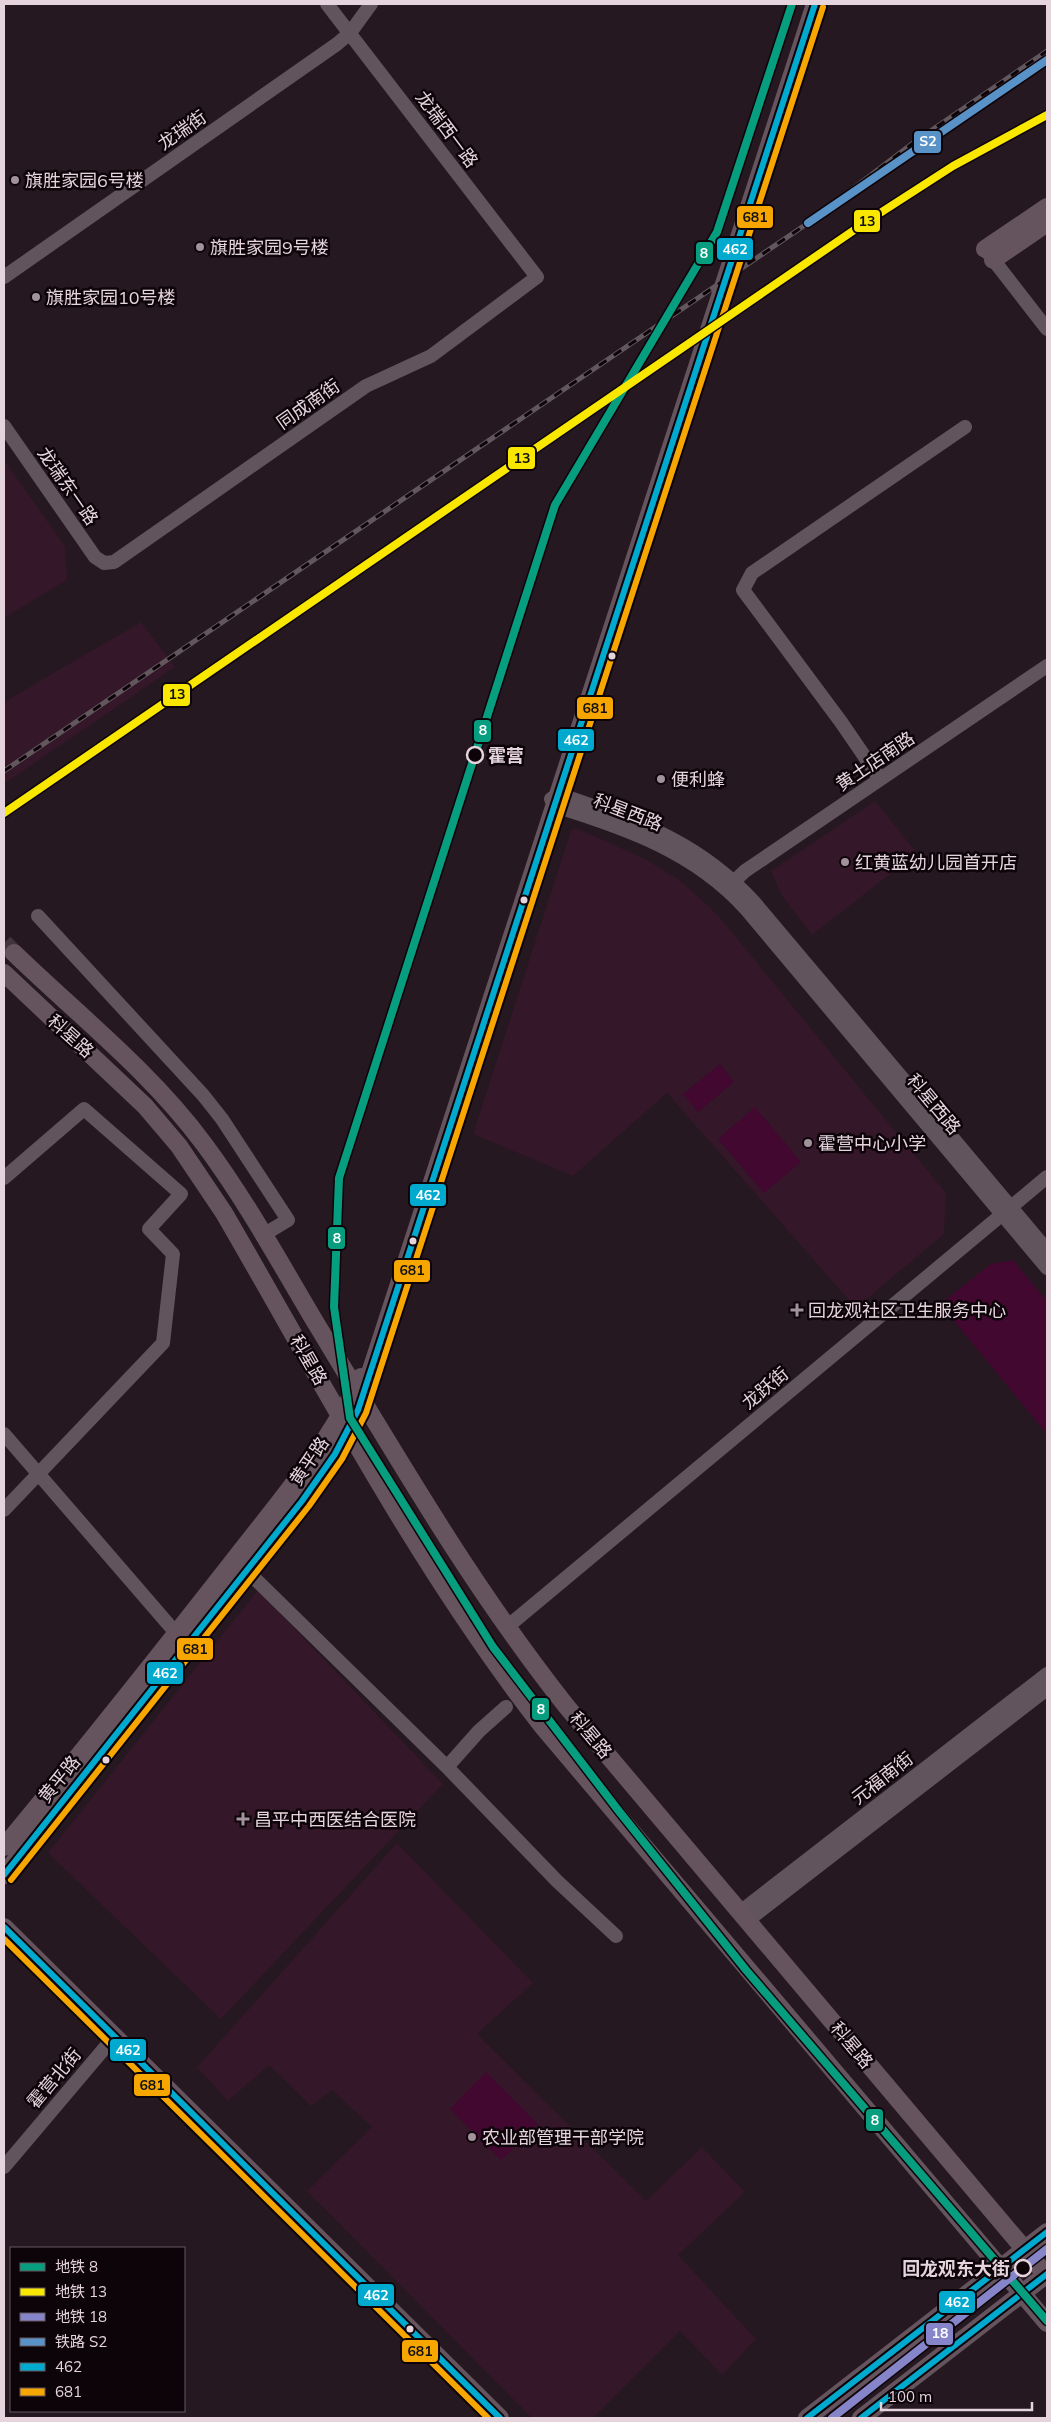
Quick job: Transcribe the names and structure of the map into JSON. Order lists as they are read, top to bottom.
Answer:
{
  "streets": {
    "main road": ["科星路", "黄平路"],
    "street": [
      "龙瑞西一路",
      "龙瑞街",
      "同成南街",
      "龙瑞东一路",
      "黄土店南路",
      "科星西路",
      "龙跃街",
      "元福南街",
      "霍营北街"
    ]
  },
  "crossings": [
    ["龙瑞西一路", "龙瑞街"],
    ["龙瑞西一路", "同成南街"],
    ["同成南街", "龙瑞东一路"],
    ["黄土店南路", "科星西路"],
    ["科星西路", "龙跃街"],
    ["科星西路", "黄平路"],
    ["科星路", "龙跃街"],
    ["科星路", "黄平路"],
    ["科星路", "元福南街"]
  ],
  "places": {
    "other": [
      "旗胜家园6号楼",
      "旗胜家园9号楼",
      "旗胜家园10号楼",
      "霍营",
      "便利蜂",
      "红黄蓝幼儿园首开店",
      "霍营中心小学",
      "农业部管理干部学院",
      "回龙观东大街"
    ],
    "health": ["回龙观社区卫生服务中心", "昌平中西医结合医院"]
  },
  "lines": [
    "metro line 8",
    "transit line 462",
    "transit line 681",
    "rail line S2",
    "metro line 13",
    "metro line 18"
  ],
  "legend": [
    "地铁 8",
    "地铁 13",
    "地铁 18",
    "铁路 S2",
    "462",
    "681"
  ],
  "scale_bar": "100 m"
}
